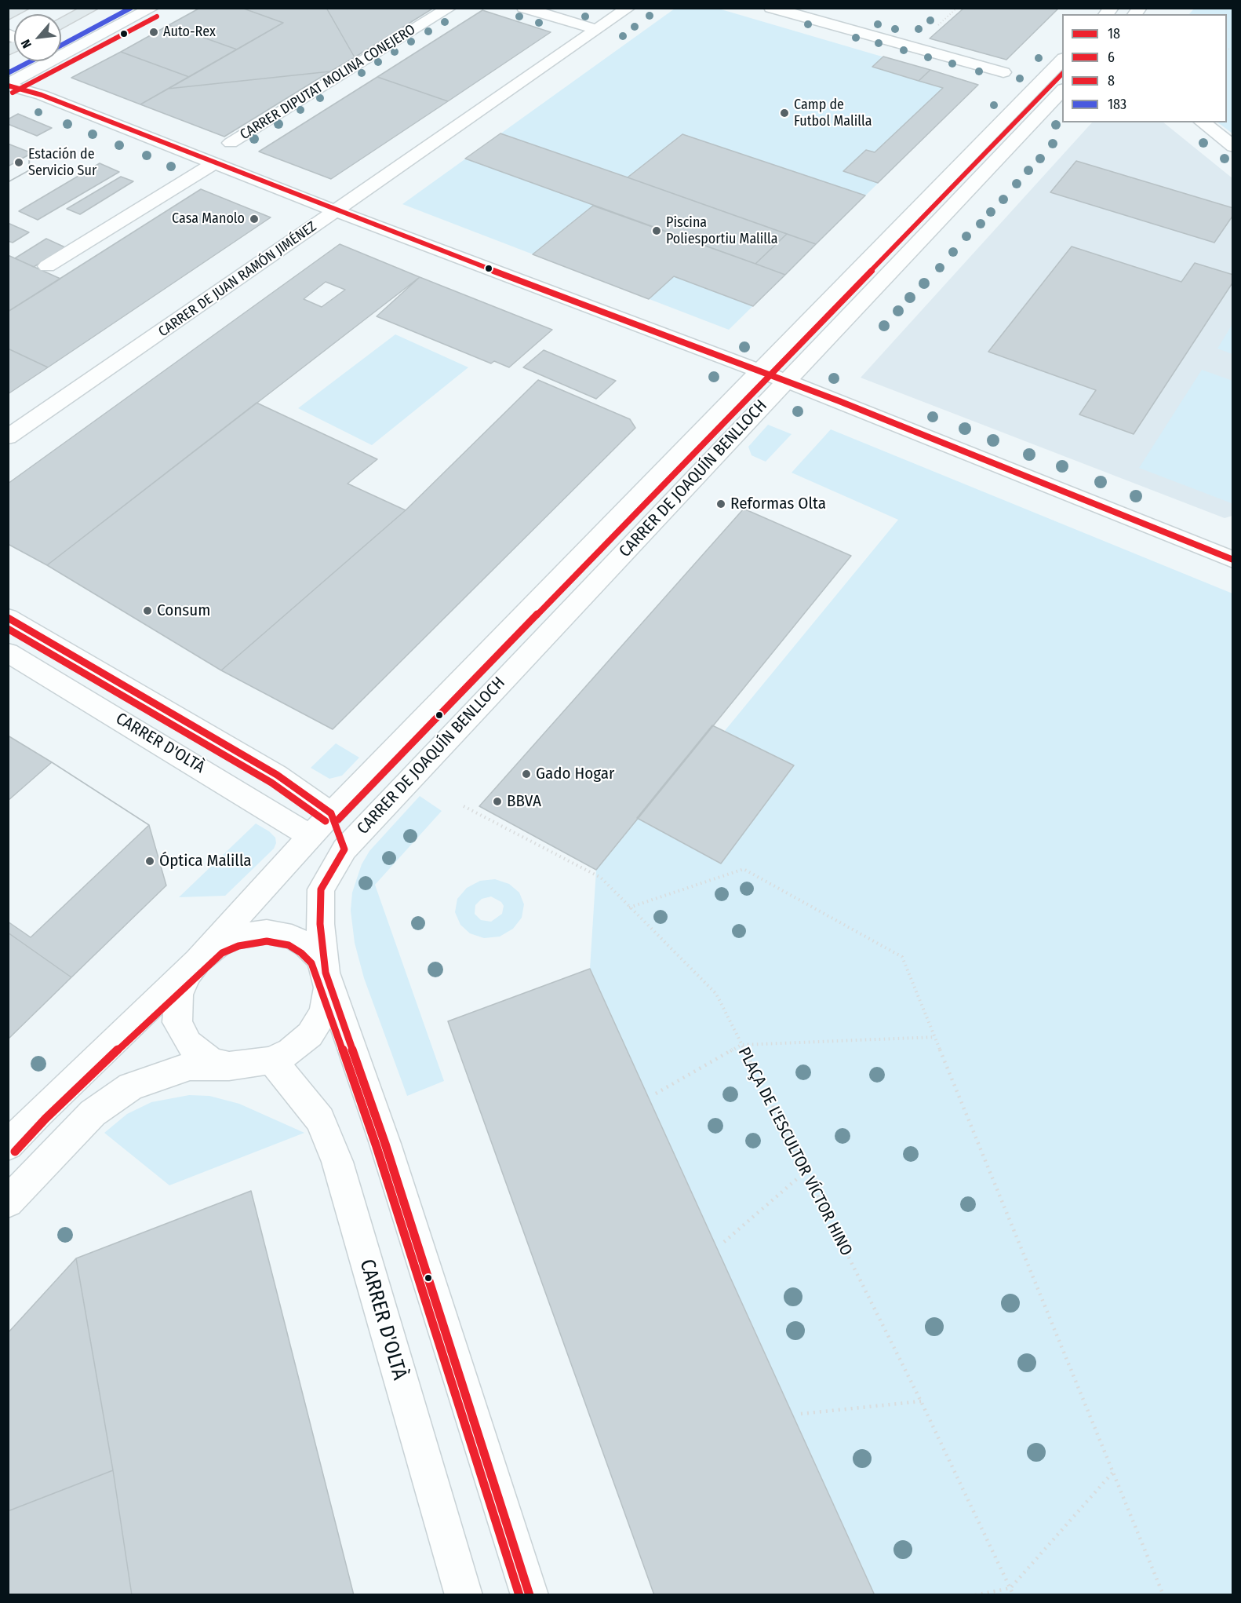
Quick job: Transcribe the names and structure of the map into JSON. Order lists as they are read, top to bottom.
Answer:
{
  "streets": {
    "street": [
      "CARRER DIPUTAT MOLINA CONEJERO",
      "CARRER DE JUAN RAMÓN JIMÉNEZ",
      "CARRER DE JOAQUÍN BENLLOCH",
      "CARRER D'OLTÀ"
    ],
    "path": ["PLAÇA DE L'ESCULTOR VÍCTOR HINO"]
  },
  "crossings": [
    ["CARRER DE JOAQUÍN BENLLOCH", "CARRER D'OLTÀ"]
  ],
  "places": [
    "Auto-Rex",
    "Camp de Futbol Malilla",
    "Estación de Servicio Sur",
    "Casa Manolo",
    "Piscina Poliesportiu Malilla",
    "Reformas Olta",
    "Consum",
    "Gado Hogar",
    "BBVA",
    "Óptica Malilla"
  ],
  "lines": [
    "transit line 183",
    "transit line 6",
    "transit line 18",
    "transit line 8"
  ],
  "legend": [
    "18",
    "6",
    "8",
    "183"
  ],
  "north": "bottom left"
}
